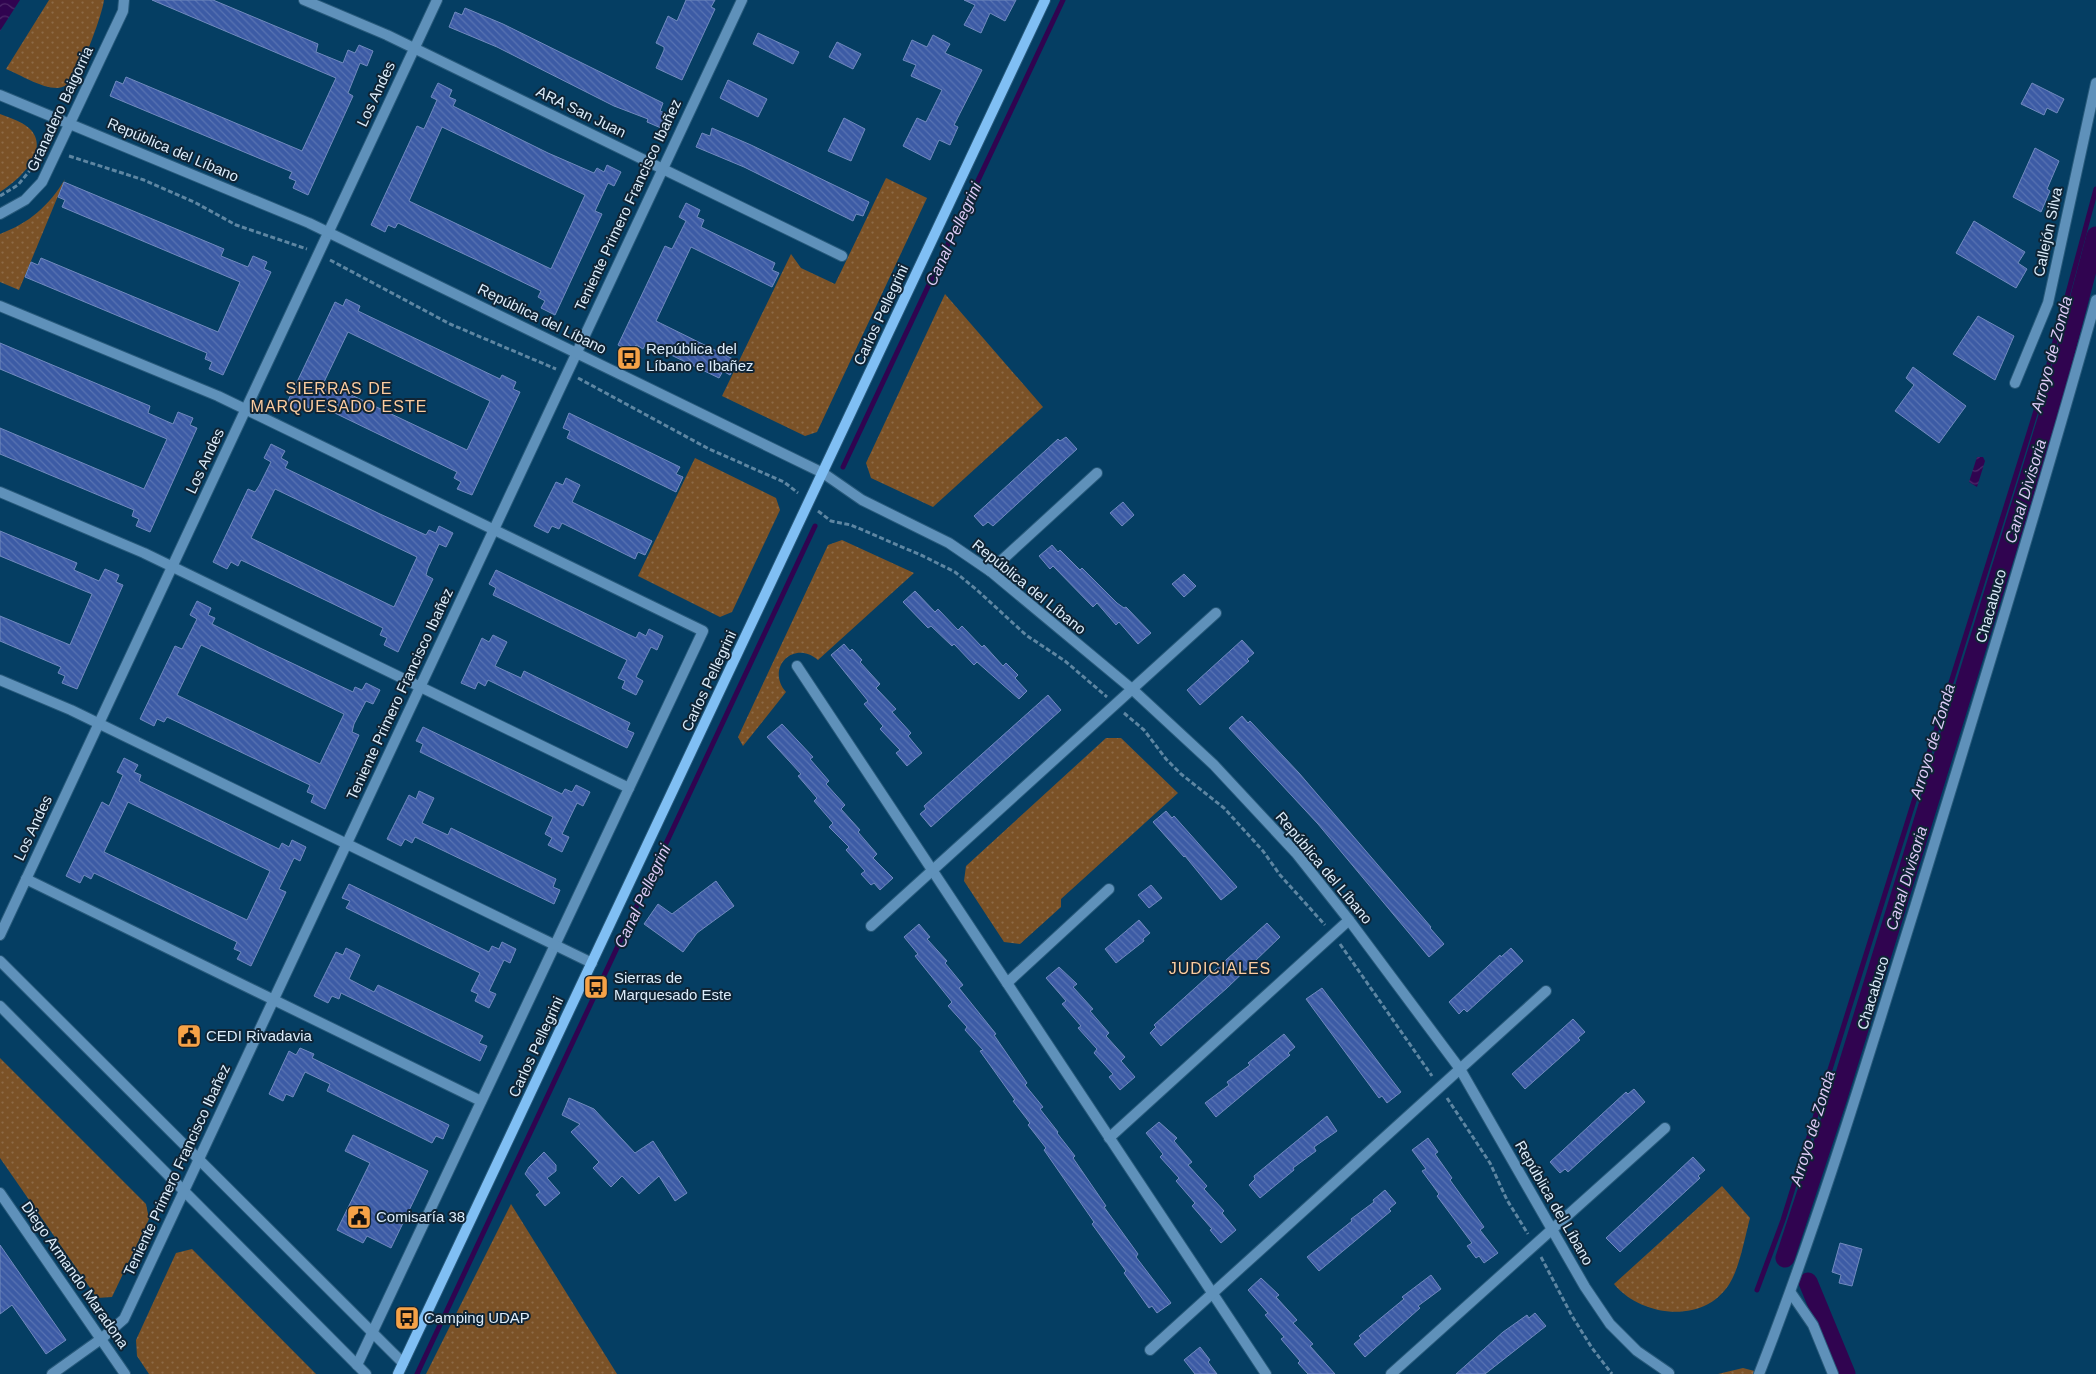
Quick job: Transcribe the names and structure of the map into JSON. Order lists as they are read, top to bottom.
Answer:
{
  "streets": {
    "main road": ["Carlos Pellegrini"],
    "street": [
      "Los Andes",
      "Granadero Baigorria",
      "ARA San Juan",
      "República del Líbano",
      "Teniente Primero Francisco Ibañez",
      "Callejón Silva",
      "Chacabuco",
      "Diego Armando Maradona"
    ]
  },
  "crossings": [
    ["Los Andes", "ARA San Juan"],
    ["Los Andes", "República del Líbano"],
    ["Granadero Baigorria", "República del Líbano"],
    ["ARA San Juan", "Teniente Primero Francisco Ibañez"],
    ["República del Líbano", "Teniente Primero Francisco Ibañez"],
    ["República del Líbano", "Carlos Pellegrini"],
    ["Teniente Primero Francisco Ibañez", "Carlos Pellegrini"],
    ["Teniente Primero Francisco Ibañez", "Diego Armando Maradona"]
  ],
  "districts": ["SIERRAS DE MARQUESADO ESTE", "JUDICIALES"],
  "water": ["Canal Pellegrini", "Arroyo de Zonda", "Canal Divisoria"],
  "places": {
    "bus stop": ["República del Líbano e Ibañez", "Sierras de Marquesado Este", "Camping UDAP"],
    "public building": ["CEDI Rivadavia", "Comisaría 38"]
  }
}
